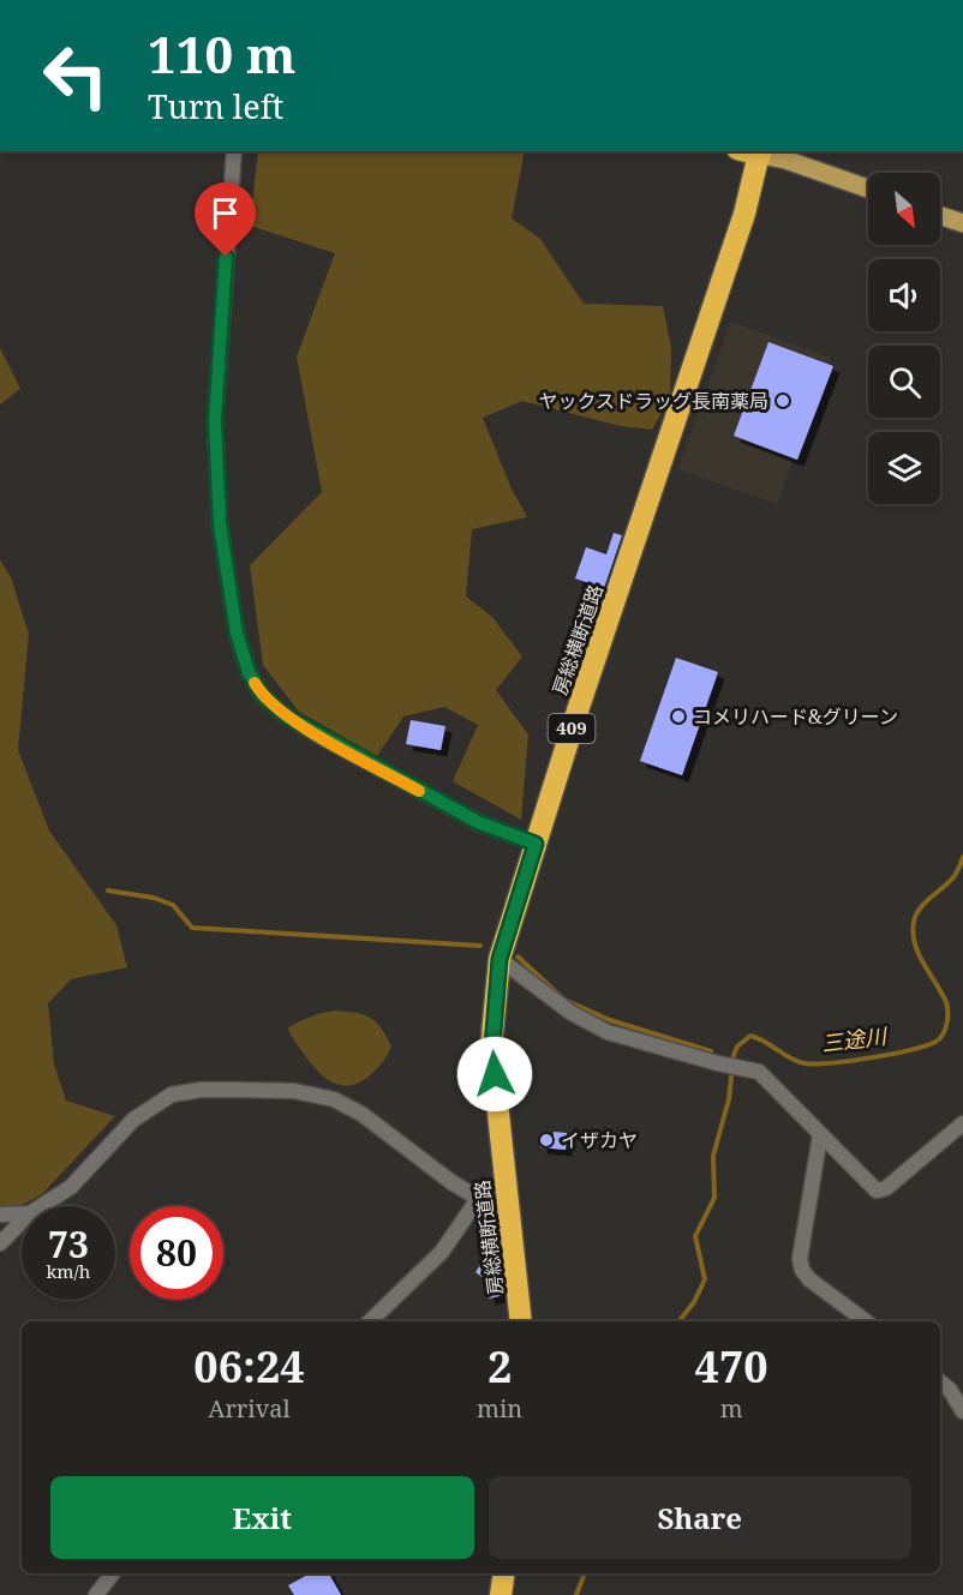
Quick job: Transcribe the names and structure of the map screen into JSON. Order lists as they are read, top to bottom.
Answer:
{
  "streets": {
    "highway": ["房総横断道路", "409"]
  },
  "water": ["三途川"],
  "places": ["ヤックスドラッグ長南薬局", "コメリハード&グリーン", "イザカヤ"],
  "north": "bottom right",
  "page": {
    "turn": ["110 m", "Turn left"],
    "speed": "73 km/h",
    "limit": "80",
    "eta": [
      "06:24",
      "Arrival",
      "2",
      "min",
      "470",
      "m"
    ],
    "buttons": ["Exit", "Share"]
  }
}
